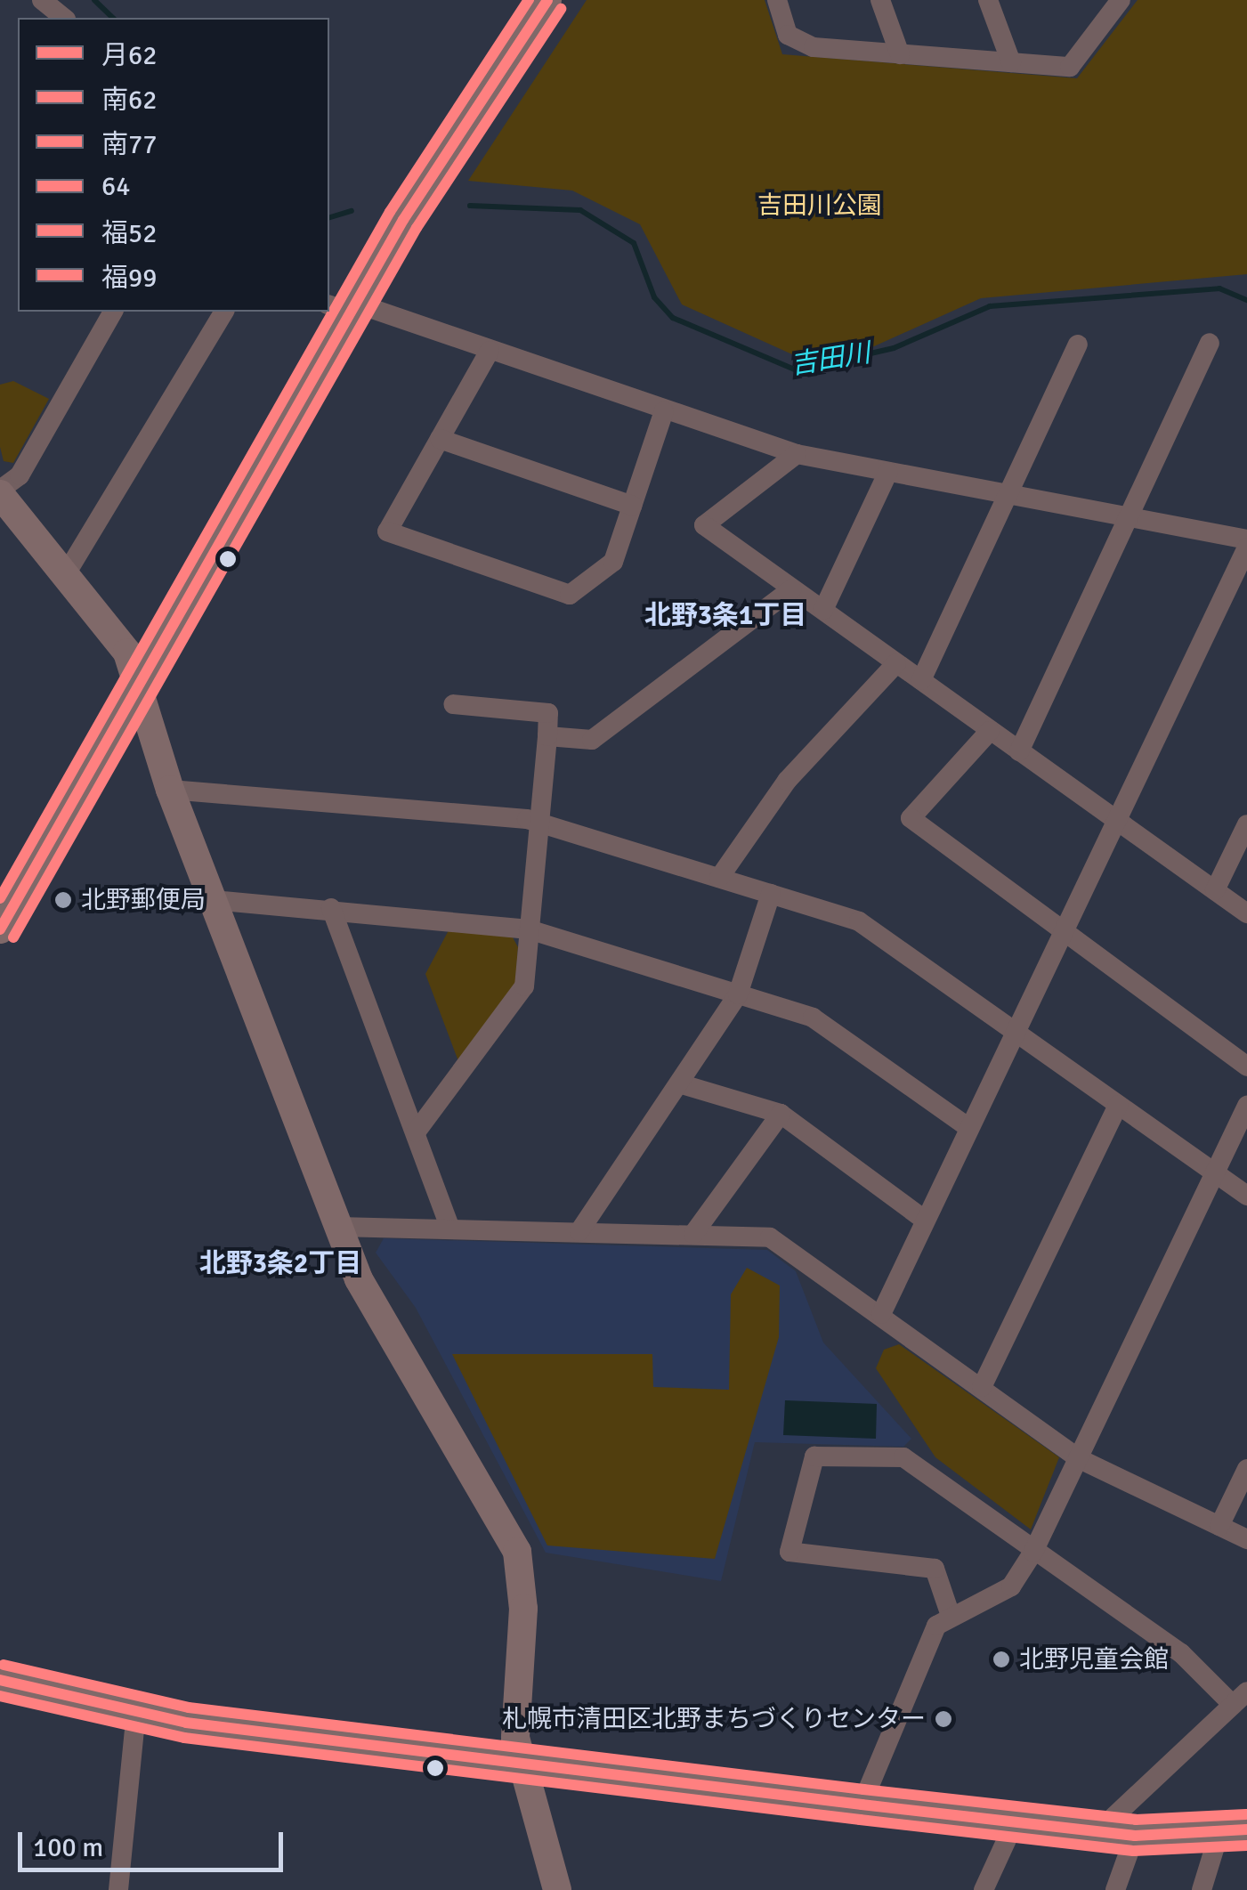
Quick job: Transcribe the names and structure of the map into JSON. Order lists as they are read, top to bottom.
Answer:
{
  "districts": ["北野3条1丁目", "北野3条2丁目"],
  "water": ["吉田川"],
  "parks": ["吉田川公園"],
  "places": ["北野郵便局", "北野児童会館", "札幌市清田区北野まちづくりセンター"],
  "lines": [
    "transit line 64",
    "transit line 福99",
    "transit line 福52",
    "transit line 南77",
    "transit line 月62",
    "transit line 南62"
  ],
  "legend": [
    "月62",
    "南62",
    "南77",
    "64",
    "福52",
    "福99"
  ],
  "scale_bar": "100 m"
}
